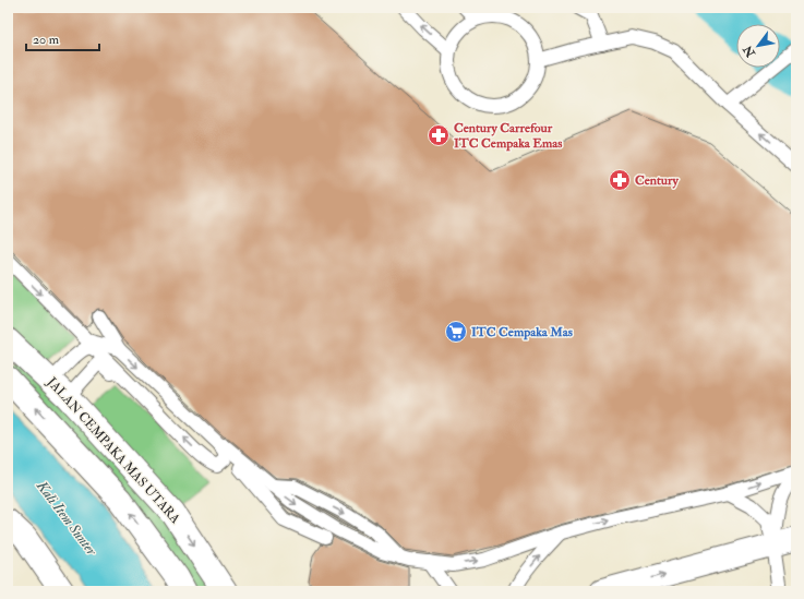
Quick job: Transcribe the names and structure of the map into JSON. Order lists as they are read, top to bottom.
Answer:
{
  "streets": {
    "main road": ["JALAN CEMPAKA MAS UTARA"]
  },
  "water": ["Kali Item Sunter"],
  "places": {
    "pharmacy": ["Century Carrefour ITC Cempaka Emas", "Century"],
    "supermarket": ["ITC Cempaka Mas"]
  },
  "scale_bar": "20 m",
  "north": "bottom left"
}
